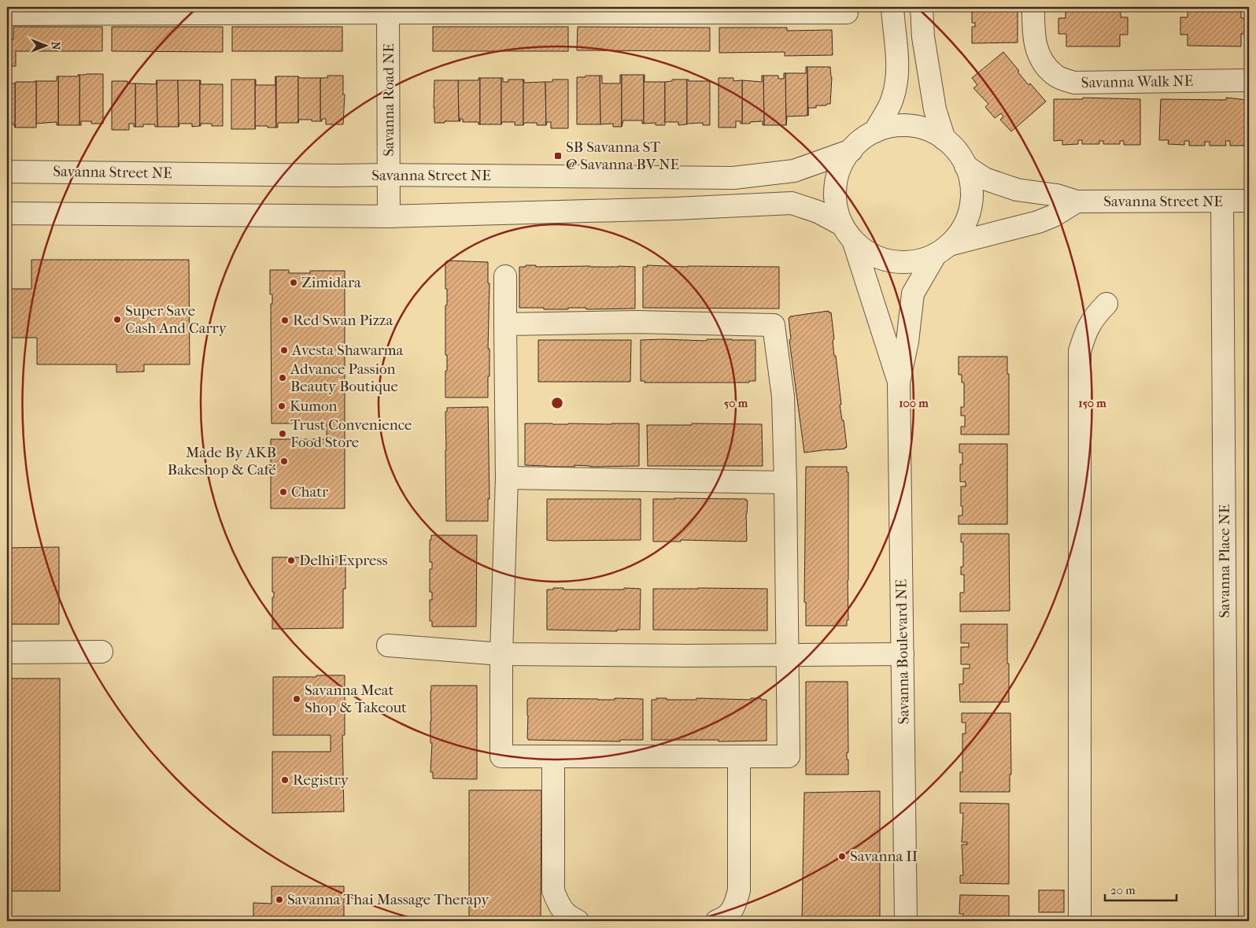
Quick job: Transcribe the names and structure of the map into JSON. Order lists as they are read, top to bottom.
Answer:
{
  "streets": {
    "street": [
      "Savanna Walk NE",
      "Savanna Road NE",
      "Savanna Street NE",
      "Savanna Place NE",
      "Savanna Boulevard NE"
    ]
  },
  "crossings": [
    ["Savanna Road NE", "Savanna Street NE"],
    ["Savanna Street NE", "Savanna Place NE"],
    ["Savanna Street NE", "Savanna Boulevard NE"]
  ],
  "places": {
    "transit": ["SB Savanna ST @ Savanna BV NE"],
    "other": [
      "Zimidara",
      "Super Save Cash And Carry",
      "Red Swan Pizza",
      "Avesta Shawarma",
      "Advance Passion Beauty Boutique",
      "Kumon",
      "Trust Convenience Food Store",
      "Made By AKB Bakeshop & Café",
      "Chatr",
      "Delhi Express",
      "Savanna Meat Shop & Takeout",
      "Registry",
      "Savanna II",
      "Savanna Thai Massage Therapy"
    ]
  },
  "scale_bar": "20 m",
  "north": "right",
  "rings": ["50 m", "100 m", "150 m"]
}
